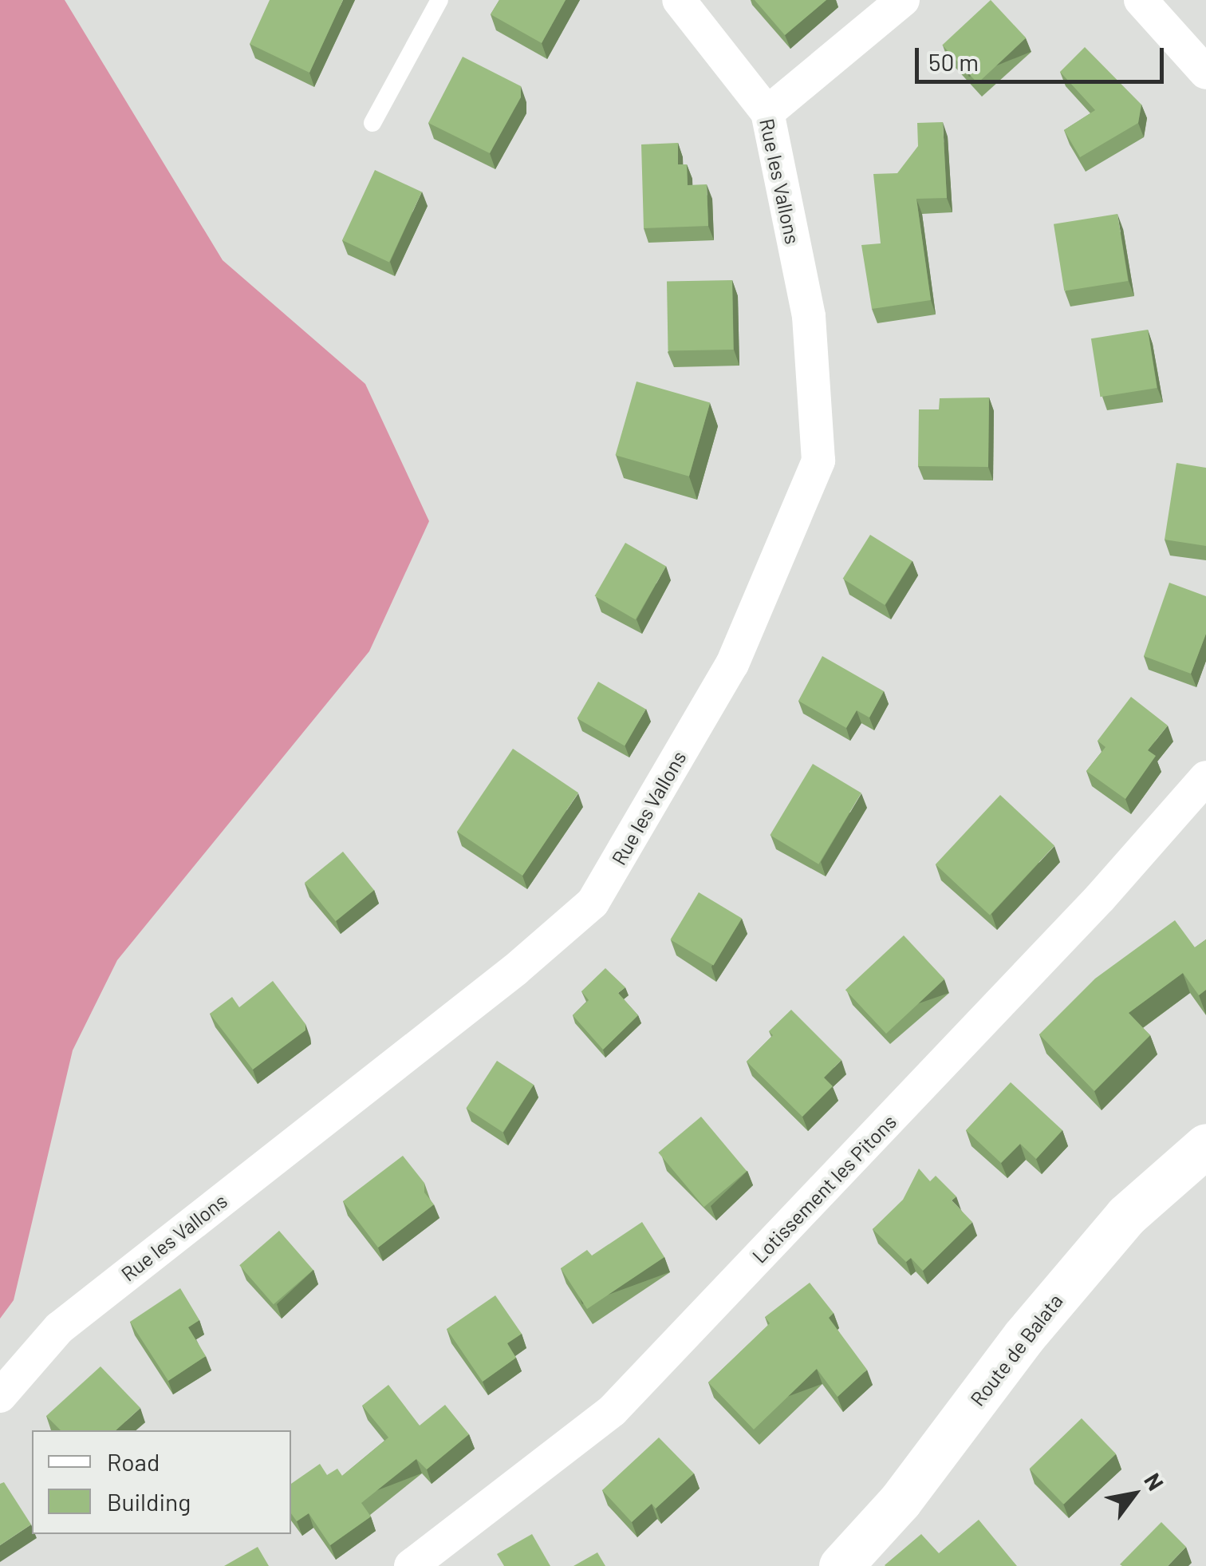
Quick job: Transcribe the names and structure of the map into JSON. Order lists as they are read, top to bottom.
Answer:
{
  "streets": {
    "main road": ["Route de Balata"],
    "street": ["Rue les Vallons", "Lotissement les Pitons"]
  },
  "legend": ["Road", "Building"],
  "scale_bar": "50 m",
  "north": "top right"
}
